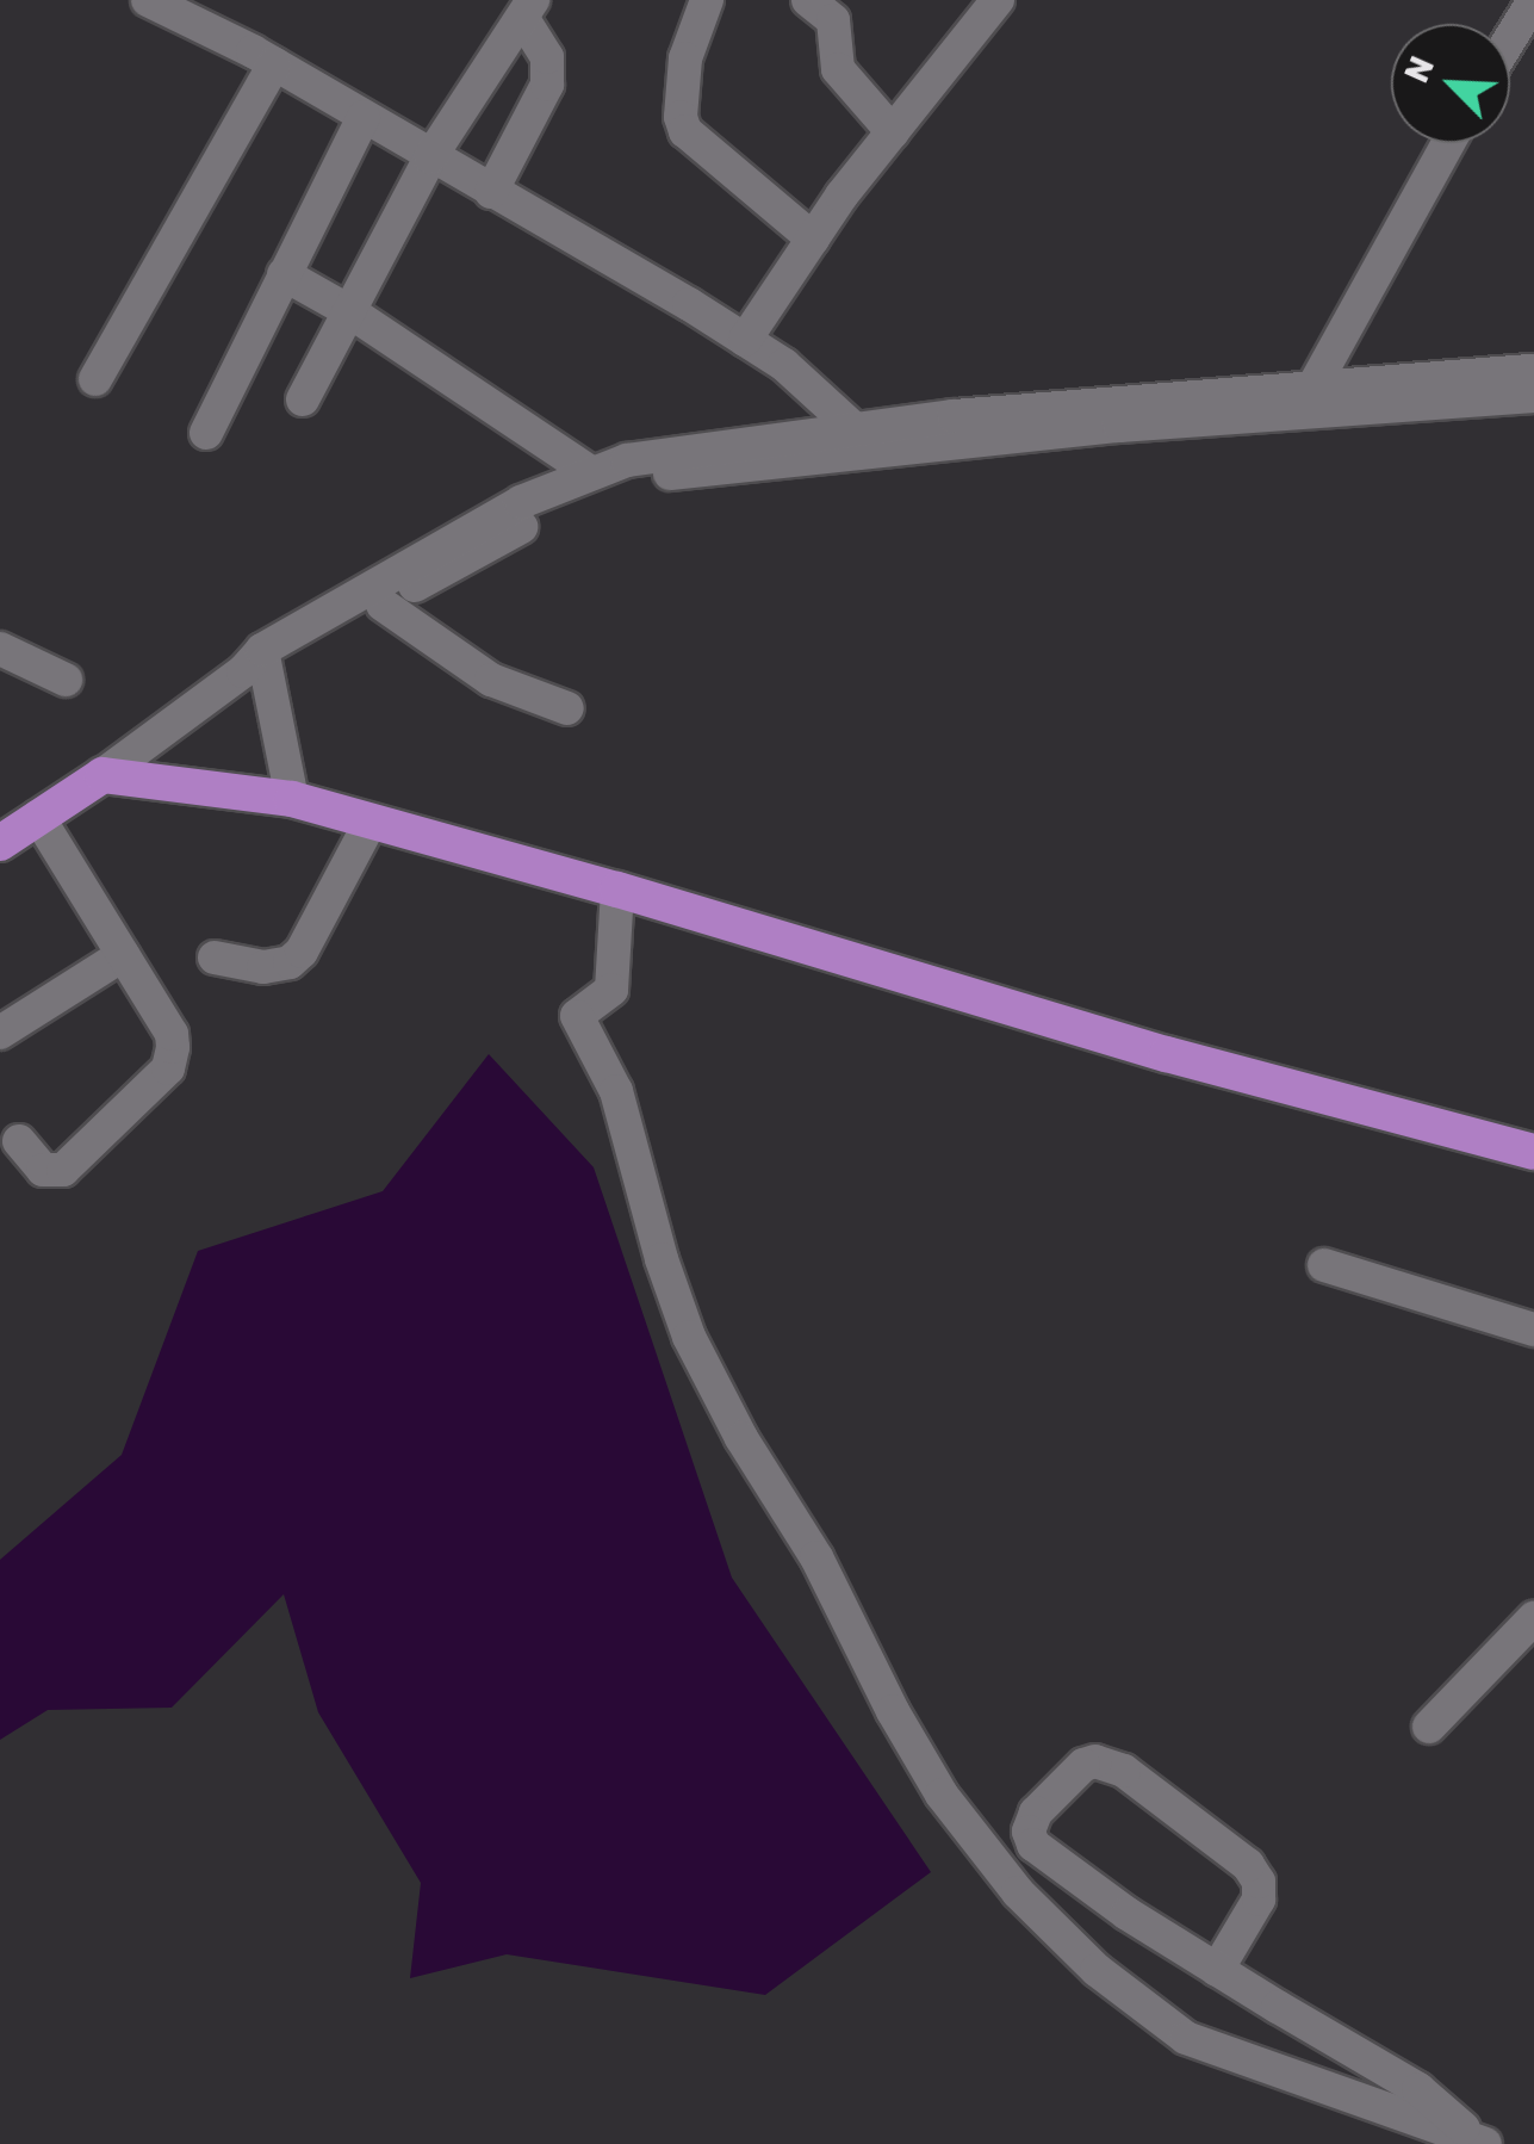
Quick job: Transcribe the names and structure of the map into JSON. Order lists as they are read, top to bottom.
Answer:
{
  "north": "top left"
}
